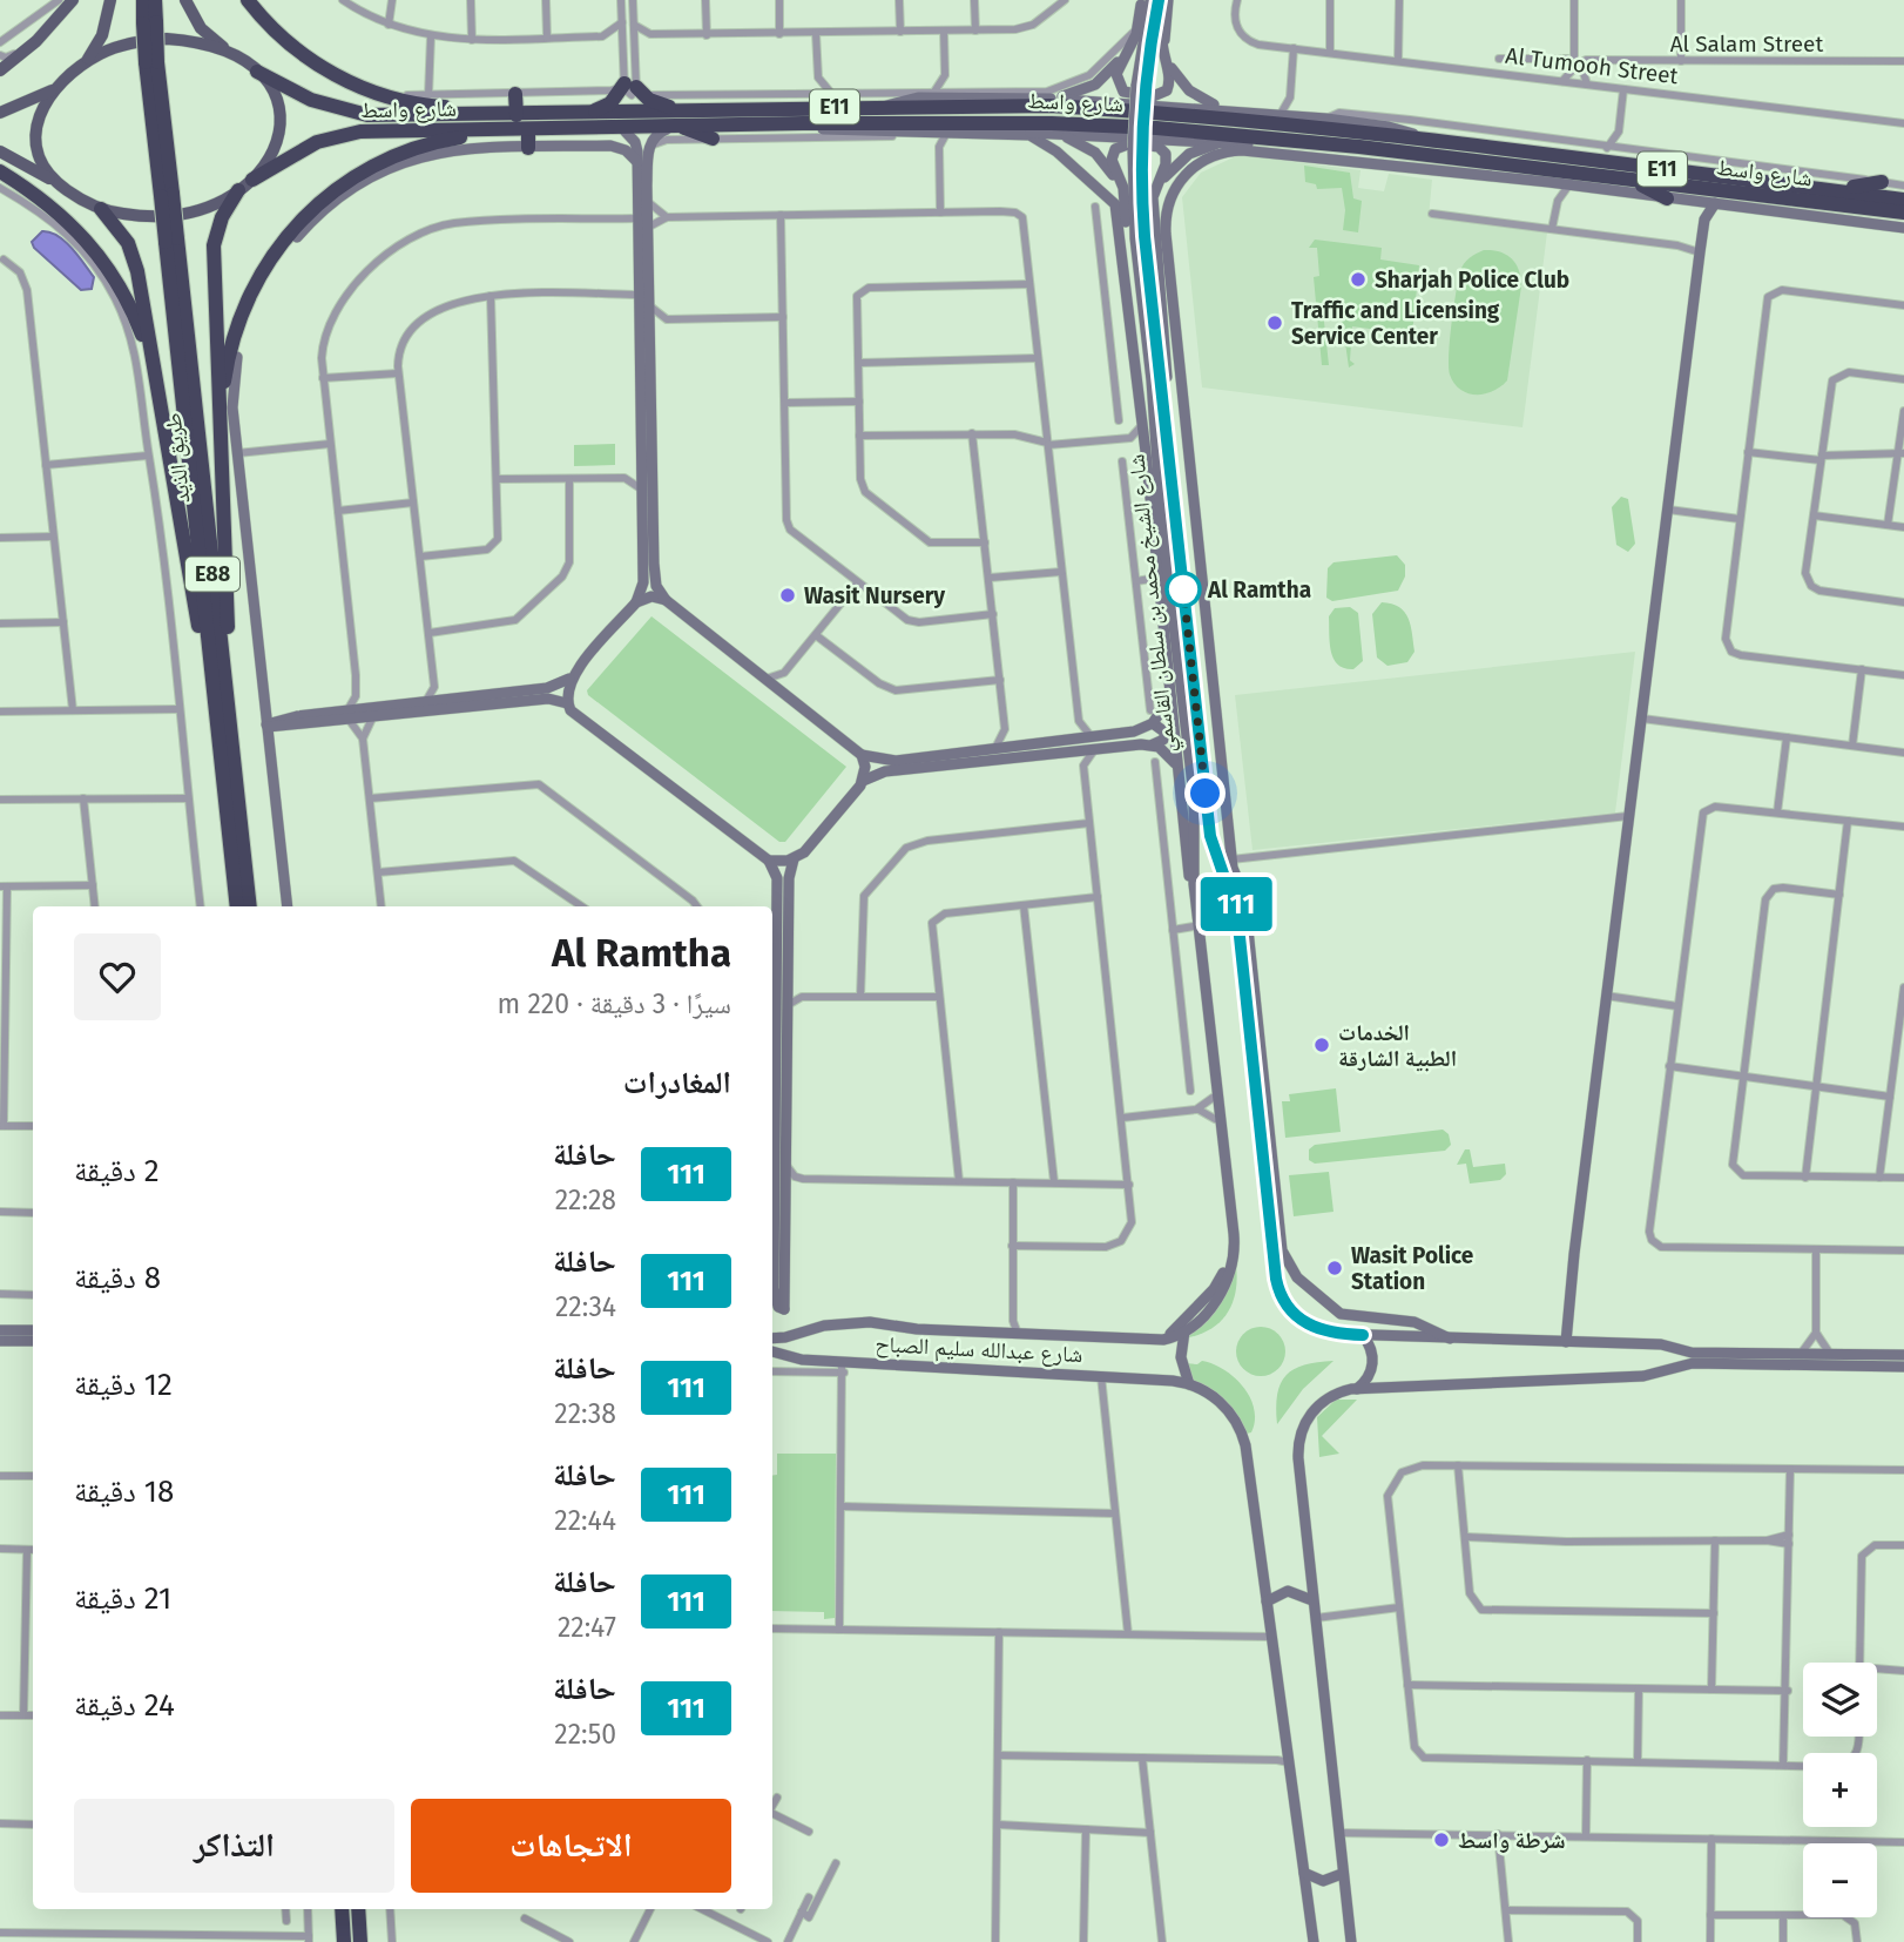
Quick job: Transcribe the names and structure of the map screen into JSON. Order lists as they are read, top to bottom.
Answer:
{
  "streets": {
    "highway": [
      "شارع واسط",
      "E11",
      "طريق الذيد",
      "E88"
    ],
    "street": [
      "Al Salam Street",
      "Al Tumooh Street",
      "شارع الشيخ محمد بن سلطان القاسمي",
      "شارع عبدالله سليم الصباح"
    ]
  },
  "crossings": [
    ["شارع الشيخ محمد بن سلطان القاسمي", "شارع عبدالله سليم الصباح"]
  ],
  "places": [
    "Sharjah Police Club",
    "Traffic and Licensing Service Center",
    "Al Ramtha",
    "Wasit Nursery",
    "الخدمات الطبية الشارقة",
    "Wasit Police Station",
    "شرطة واسط"
  ],
  "lines": ["bus line 111"],
  "page": {
    "on_map": "111",
    "heading": [
      ["Al Ramtha", "سيرًا · 3 دقيقة · 220 m"],
      "المغادرات"
    ],
    "list": [
      {
        "mark": "111",
        "name": "حافلة",
        "note": "22:28",
        "value": "2 دقيقة"
      },
      {
        "mark": "111",
        "name": "حافلة",
        "note": "22:34",
        "value": "8 دقيقة"
      },
      {
        "mark": "111",
        "name": "حافلة",
        "note": "22:38",
        "value": "12 دقيقة"
      },
      {
        "mark": "111",
        "name": "حافلة",
        "note": "22:44",
        "value": "18 دقيقة"
      },
      {
        "mark": "111",
        "name": "حافلة",
        "note": "22:47",
        "value": "21 دقيقة"
      },
      {
        "mark": "111",
        "name": "حافلة",
        "note": "22:50",
        "value": "24 دقيقة"
      }
    ],
    "map_buttons": ["+", "−"],
    "buttons": ["الاتجاهات", "التذاكر"]
  }
}
